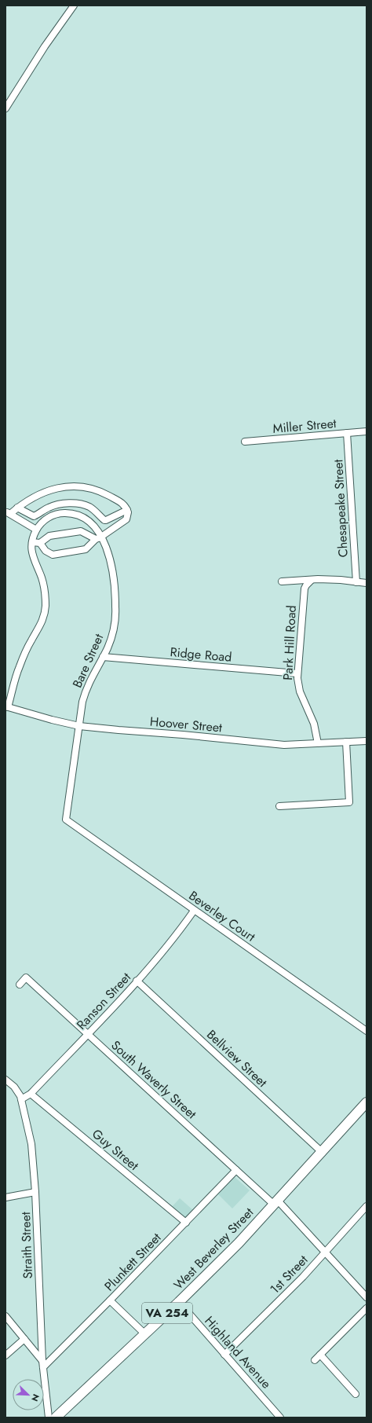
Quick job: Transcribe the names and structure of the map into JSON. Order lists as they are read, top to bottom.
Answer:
{
  "streets": {
    "main road": ["West Beverley Street", "VA 254"],
    "street": [
      "Miller Street",
      "Chesapeake Street",
      "Park Hill Road",
      "Ridge Road",
      "Bare Street",
      "Hoover Street",
      "Beverley Court",
      "Ranson Street",
      "Bellview Street",
      "South Waverly Street",
      "Guy Street",
      "Straith Street",
      "Plunkett Street",
      "1st Street",
      "Highland Avenue"
    ]
  },
  "crossings": [
    ["Miller Street", "Chesapeake Street"],
    ["Park Hill Road", "Ridge Road"],
    ["Park Hill Road", "Hoover Street"],
    ["Ridge Road", "Bare Street"],
    ["Bare Street", "Hoover Street"],
    ["Bare Street", "Beverley Court"],
    ["Beverley Court", "Ranson Street"],
    ["Ranson Street", "Bellview Street"],
    ["Ranson Street", "South Waverly Street"],
    ["Ranson Street", "Guy Street"],
    ["Ranson Street", "Straith Street"],
    ["Bellview Street", "West Beverley Street"],
    ["South Waverly Street", "West Beverley Street"],
    ["South Waverly Street", "Plunkett Street"],
    ["South Waverly Street", "1st Street"],
    ["Guy Street", "Plunkett Street"],
    ["Straith Street", "Plunkett Street"],
    ["West Beverley Street", "Highland Avenue"],
    ["1st Street", "Highland Avenue"]
  ],
  "north": "bottom right"
}
